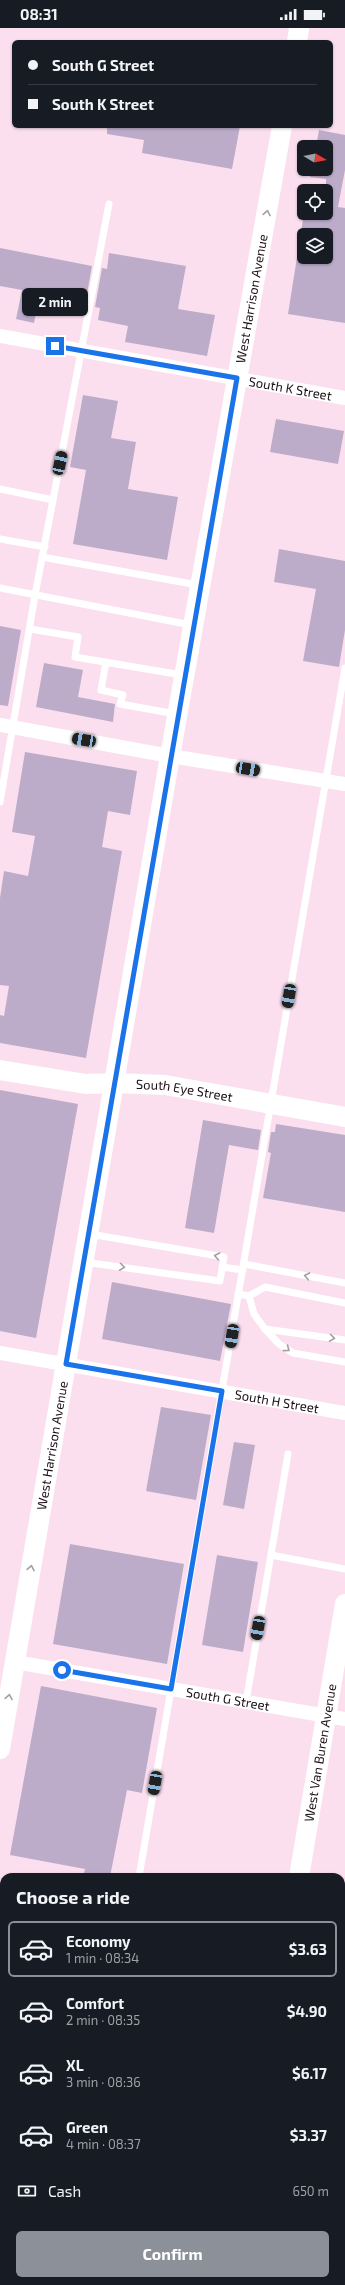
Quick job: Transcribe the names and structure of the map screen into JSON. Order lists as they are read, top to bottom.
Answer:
{
  "streets": {
    "main road": ["West Harrison Avenue", "South Eye Street", "West Van Buren Avenue"],
    "street": ["South K Street", "South H Street", "South G Street"]
  },
  "crossings": [
    ["West Harrison Avenue", "South K Street"],
    ["West Harrison Avenue", "South Eye Street"],
    ["West Harrison Avenue", "South H Street"],
    ["West Harrison Avenue", "South G Street"],
    ["South G Street", "West Van Buren Avenue"]
  ],
  "one_way": ["West Harrison Avenue"],
  "north": "right",
  "page": {
    "status": "08:31",
    "banner": ["South G Street", "South K Street"],
    "bubble": "2 min",
    "heading": "Choose a ride",
    "list": [
      {
        "name": "Economy",
        "note": "1 min · 08:34",
        "value": "$3.63"
      },
      {
        "name": "Comfort",
        "note": "2 min · 08:35",
        "value": "$4.90"
      },
      {
        "name": "XL",
        "note": "3 min · 08:36",
        "value": "$6.17"
      },
      {
        "name": "Green",
        "note": "4 min · 08:37",
        "value": "$3.37"
      }
    ],
    "pay": ["Cash", "650 m"],
    "buttons": "Confirm"
  }
}
